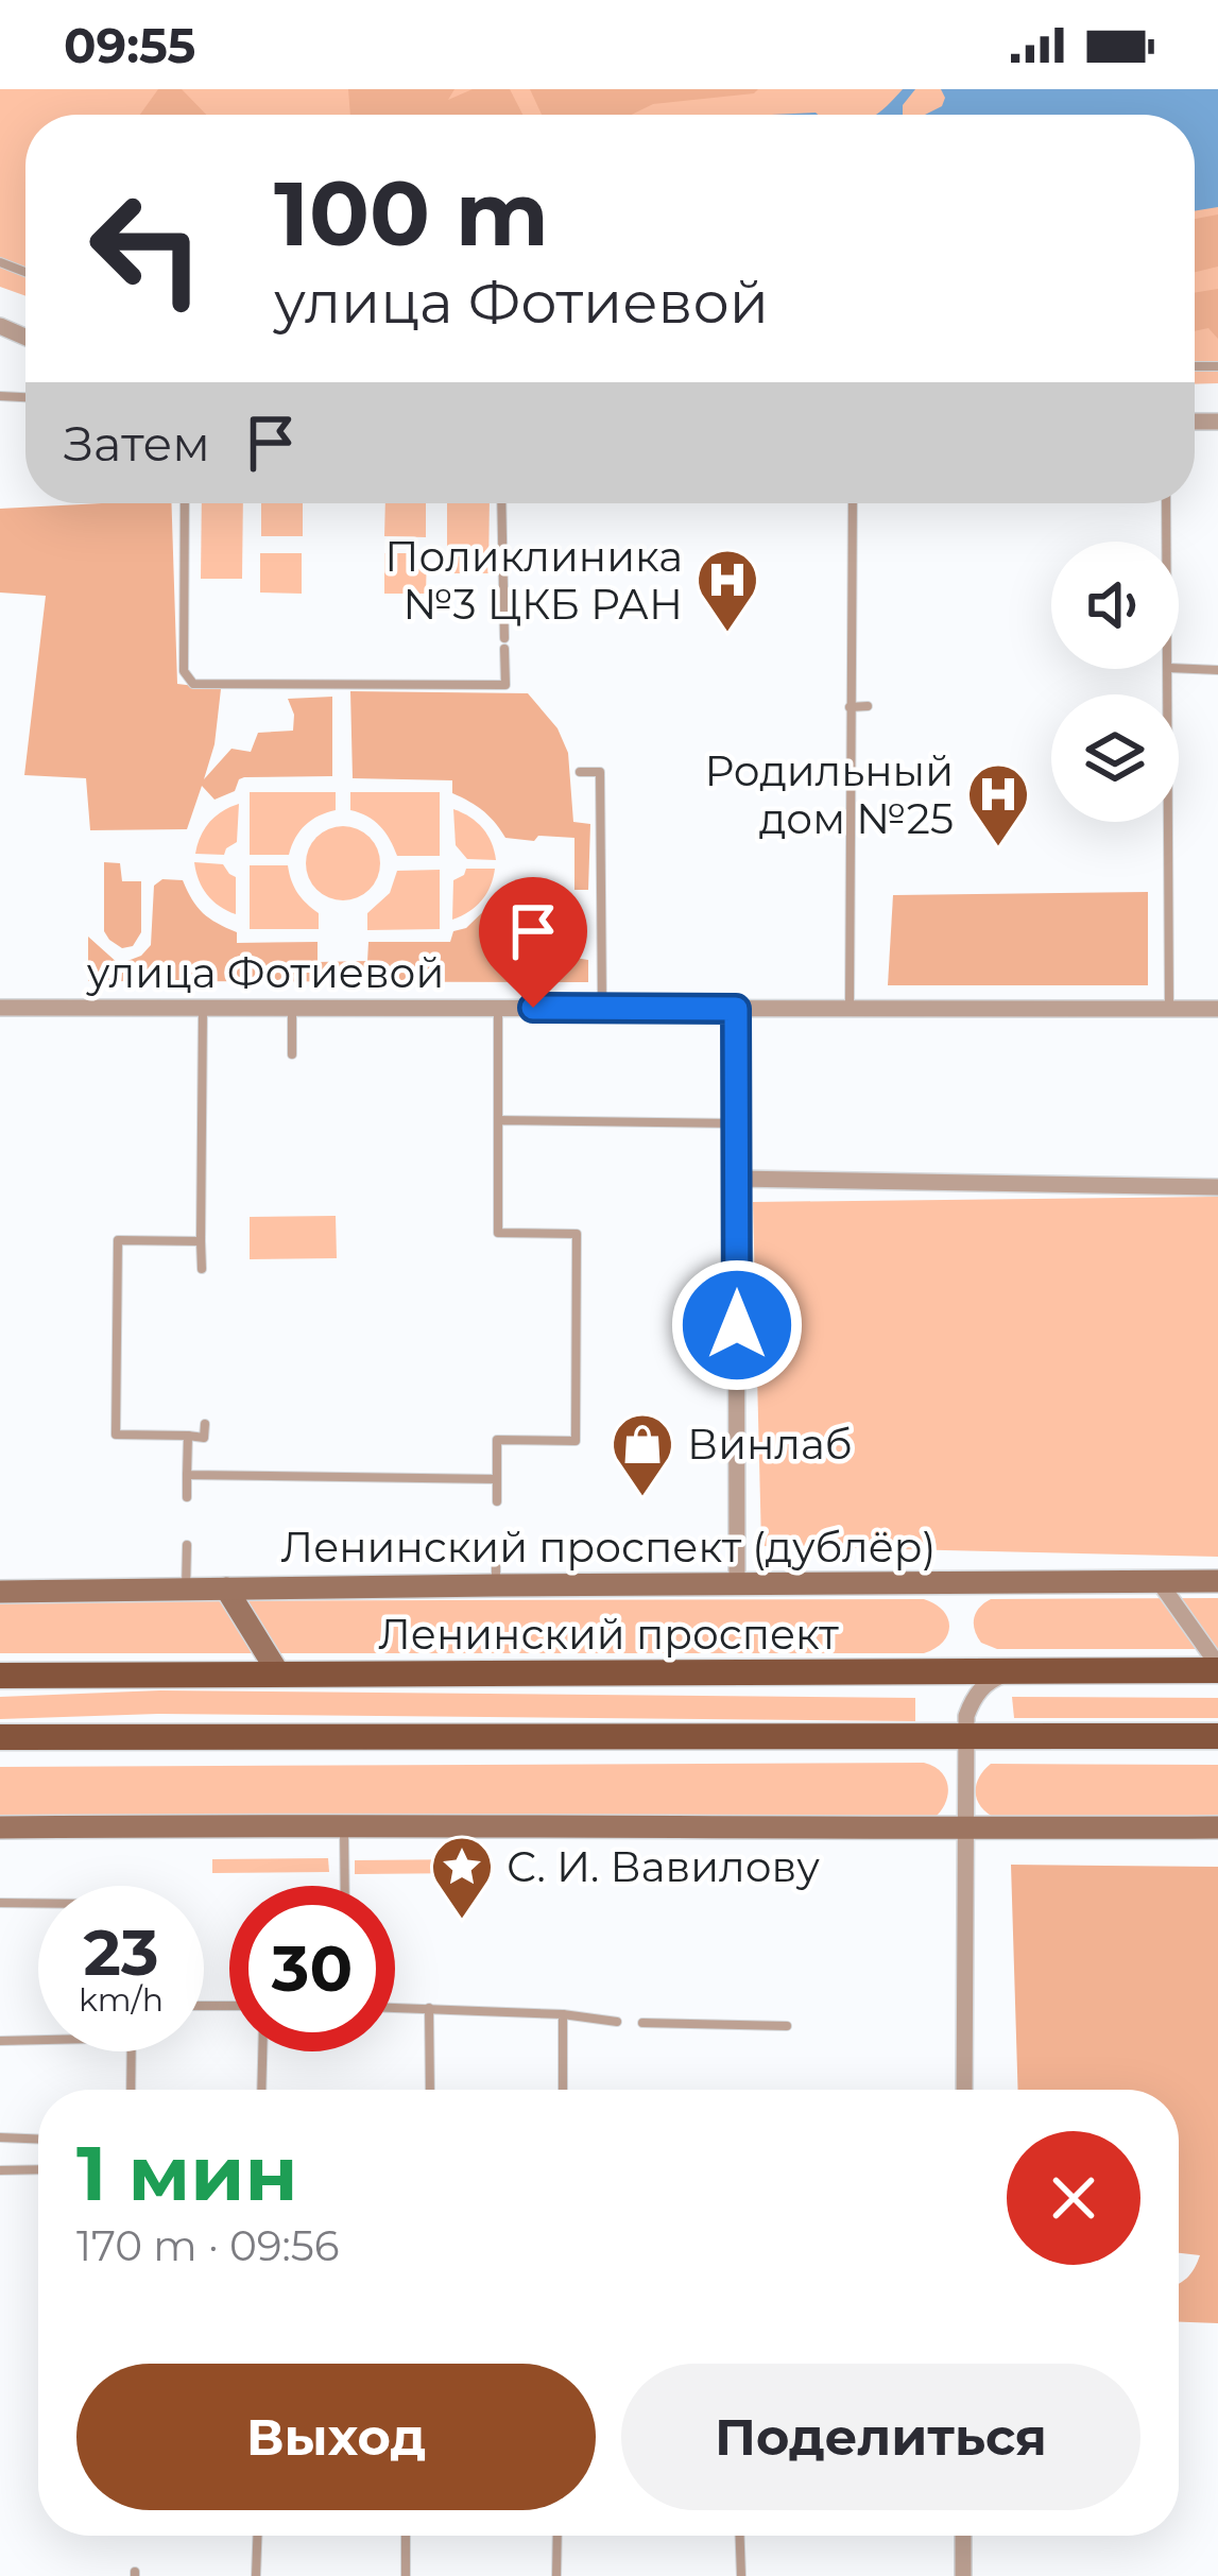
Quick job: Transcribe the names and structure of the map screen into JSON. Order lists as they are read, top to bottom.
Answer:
{
  "streets": {
    "main road": ["Ленинский проспект"],
    "street": ["улица Фотиевой", "Ленинский проспект (дублёр)"]
  },
  "places": {
    "hospital": ["Поликлиника №3 ЦКБ РАН", "Родильный дом №25"],
    "shop": ["Винлаб"],
    "place": ["С. И. Вавилову"]
  },
  "page": {
    "status": "09:55",
    "turn": ["100 m", "улица Фотиевой"],
    "then": "Затем",
    "speed": "23 km/h",
    "limit": "30",
    "heading": ["1 мин", "170 m · 09:56"],
    "buttons": ["Выход", "Поделиться"]
  }
}
